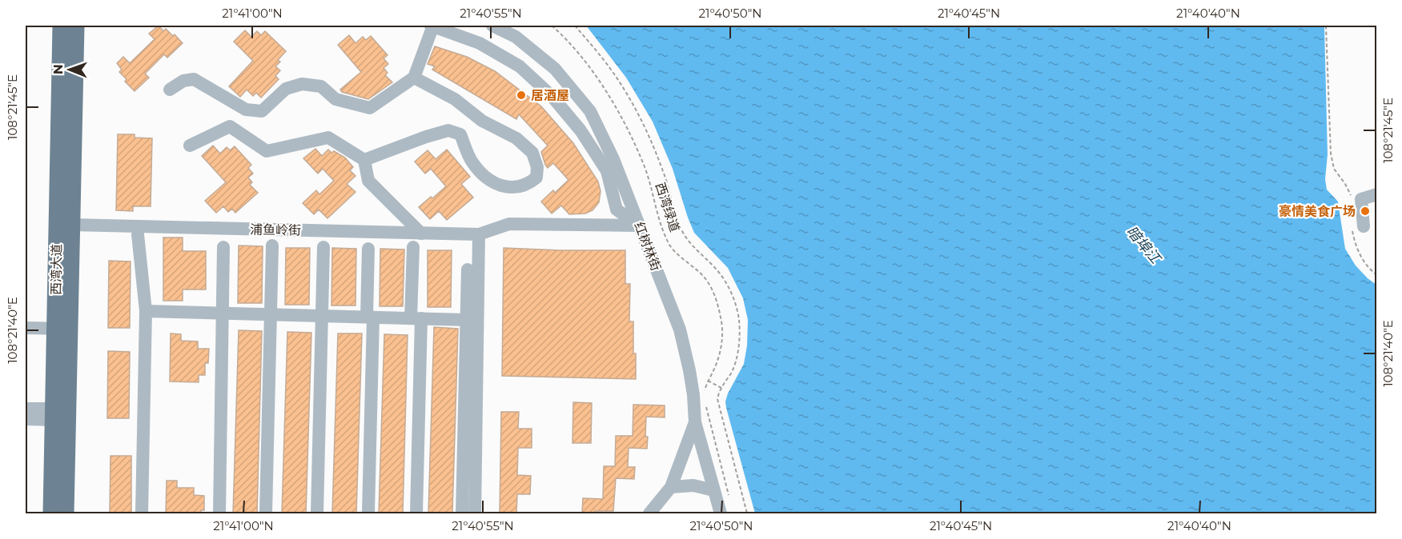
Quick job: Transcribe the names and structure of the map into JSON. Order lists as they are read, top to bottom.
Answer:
{
  "streets": {
    "main road": ["西湾大道"],
    "street": ["浦鱼岭街", "红树林街"],
    "path": ["西湾绿道"]
  },
  "crossings": [
    ["浦鱼岭街", "红树林街"],
    ["浦鱼岭街", "西湾大道"]
  ],
  "water": ["暗埠江"],
  "places": ["居酒屋", "豪情美食广场"],
  "north": "left",
  "coordinates": [
    "21°41'00\"N",
    "21°40'55\"N",
    "21°40'50\"N",
    "21°40'45\"N",
    "21°40'40\"N",
    "108°21'45\"E",
    "108°21'40\"E"
  ]
}
